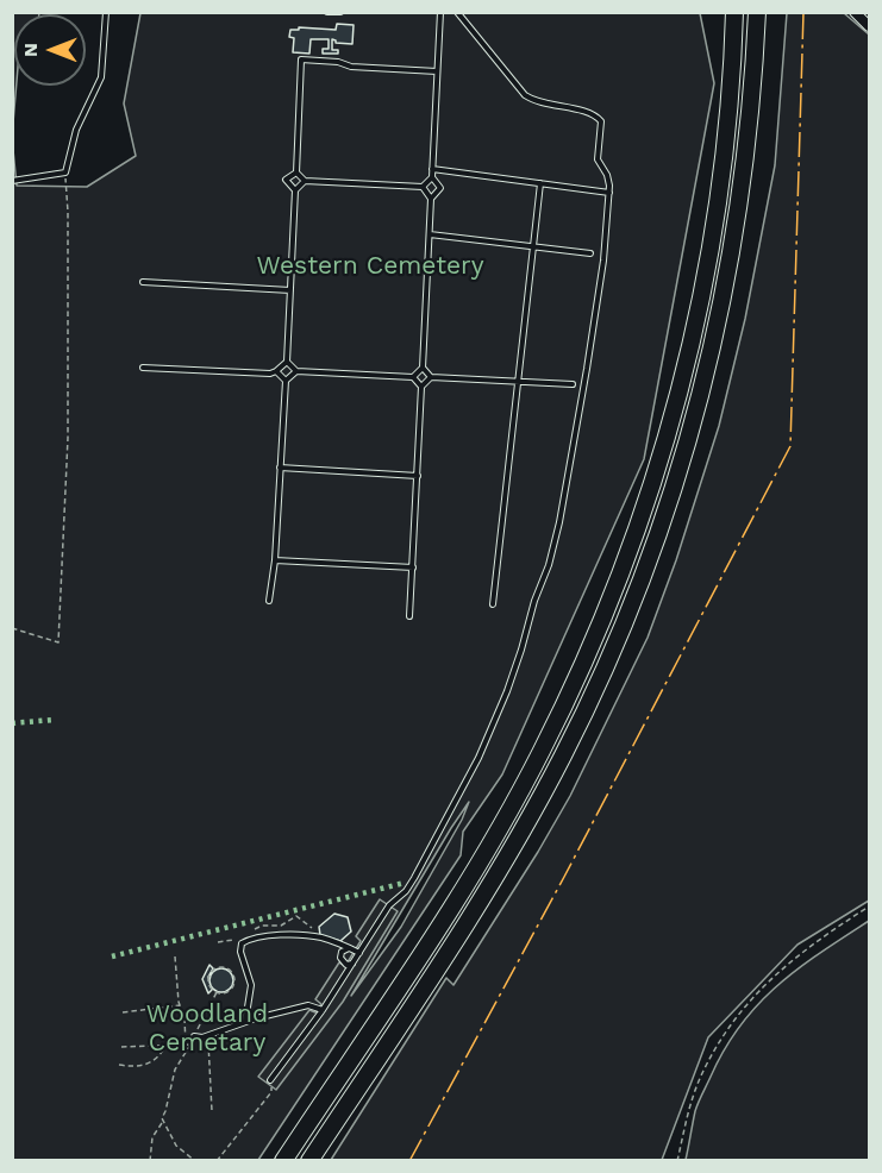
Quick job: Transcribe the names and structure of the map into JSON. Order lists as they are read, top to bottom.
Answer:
{
  "parks": ["Western Cemetery", "Woodland Cemetary"],
  "north": "left"
}
